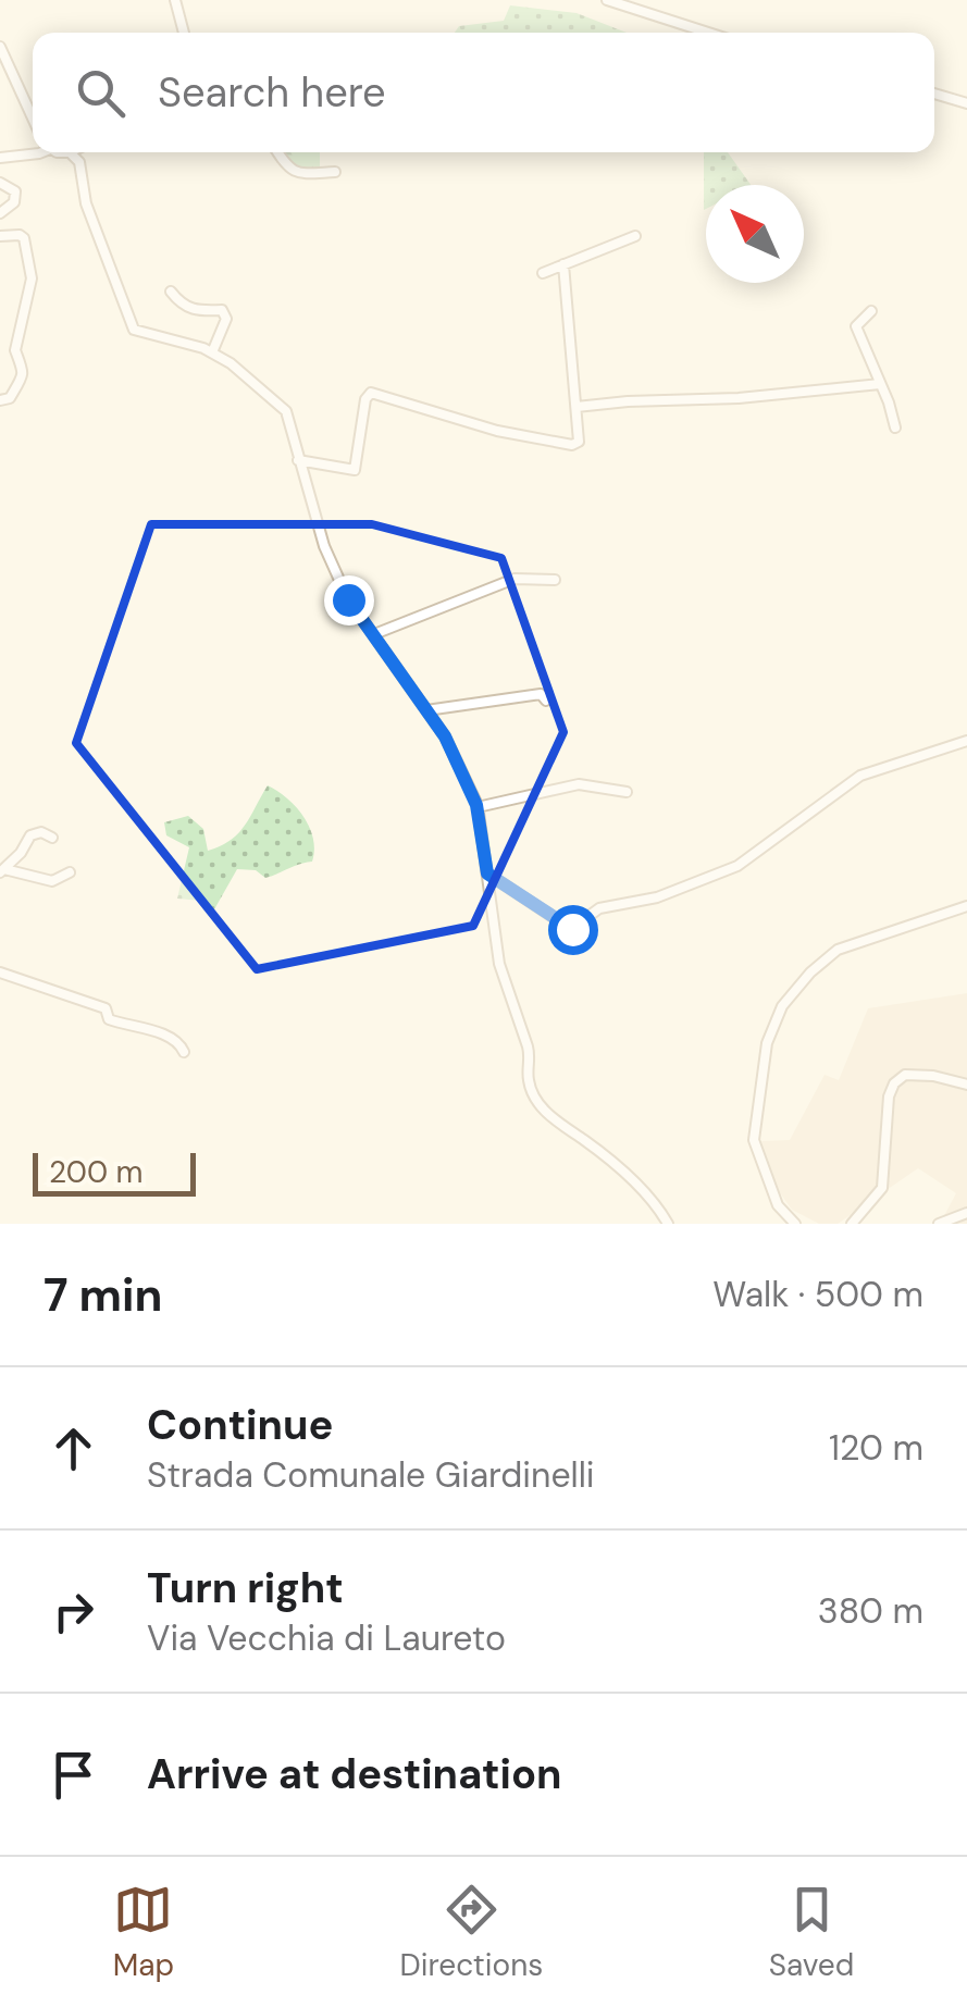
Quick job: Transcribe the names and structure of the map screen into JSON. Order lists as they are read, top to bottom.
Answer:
{
  "scale_bar": "200 m",
  "north": "top left",
  "page": {
    "search": "Search here",
    "scale": "200 m",
    "heading": ["7 min", "Walk · 500 m"],
    "list": [
      ["Continue", "Strada Comunale Giardinelli", "120 m"],
      ["Turn right", "Via Vecchia di Laureto", "380 m"],
      "Arrive at destination"
    ],
    "nav": ["Map", "Directions", "Saved"]
  }
}
